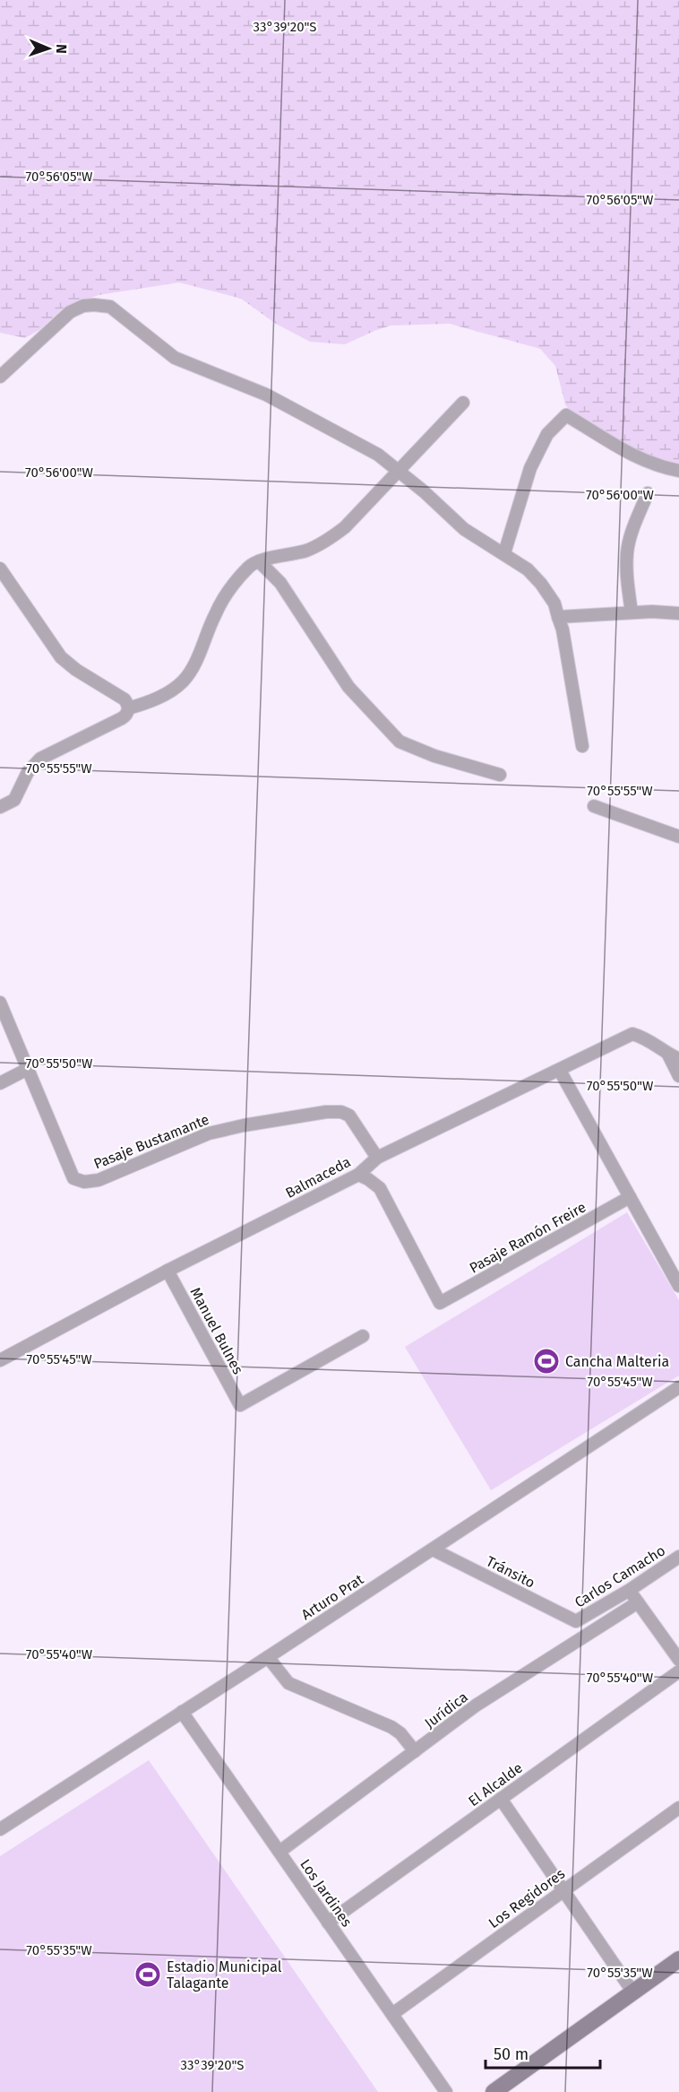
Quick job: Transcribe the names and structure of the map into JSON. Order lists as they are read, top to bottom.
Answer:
{
  "streets": {
    "street": [
      "Pasaje Bustamante",
      "Balmaceda",
      "Pasaje Ramón Freire",
      "Manuel Bulnes",
      "Tránsito",
      "Carlos Camacho",
      "Arturo Prat",
      "Jurídica",
      "El Alcalde",
      "Los Jardines",
      "Los Regidores"
    ]
  },
  "crossings": [
    ["Pasaje Bustamante", "Balmaceda"],
    ["Balmaceda", "Pasaje Ramón Freire"],
    ["Balmaceda", "Manuel Bulnes"],
    ["Tránsito", "Carlos Camacho"],
    ["Tránsito", "Arturo Prat"],
    ["Arturo Prat", "Los Jardines"],
    ["Jurídica", "Los Jardines"],
    ["El Alcalde", "Los Jardines"],
    ["Los Jardines", "Los Regidores"]
  ],
  "places": {
    "sports": ["Cancha Malteria", "Estadio Municipal Talagante"]
  },
  "scale_bar": "50 m",
  "north": "right",
  "coordinates": [
    "33°39'20\"S",
    "70°56'05\"W",
    "70°56'00\"W",
    "70°55'55\"W",
    "70°55'50\"W",
    "70°55'45\"W",
    "70°55'40\"W",
    "70°55'35\"W"
  ]
}
